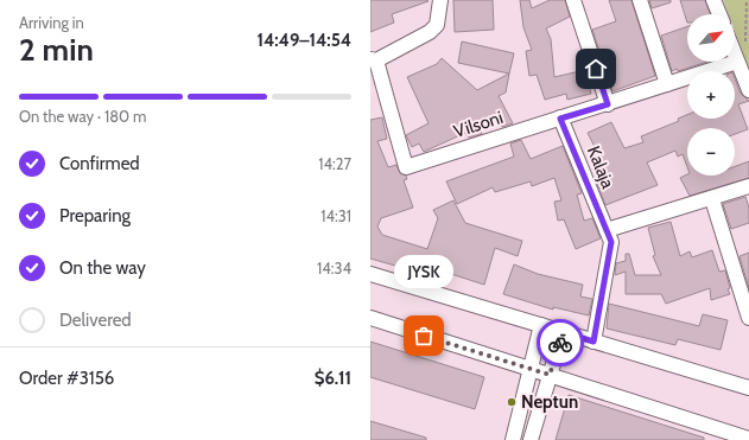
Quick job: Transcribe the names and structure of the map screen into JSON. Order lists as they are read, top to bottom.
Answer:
{
  "streets": {
    "street": ["Vilsoni", "Kalaja"]
  },
  "crossings": [
    ["Vilsoni", "Kalaja"]
  ],
  "places": ["JYSK", "Neptun"],
  "north": "top right",
  "page": {
    "heading": ["2 min", "Arriving in", "14:49–14:54"],
    "panel": ["Order #3156", "$6.11"],
    "map_buttons": ["+", "−"],
    "bar": "On the way · 180 m",
    "list": [
      ["Confirmed", "14:27"],
      ["Preparing", "14:31"],
      ["On the way", "14:34"],
      "Delivered"
    ],
    "bubble": "JYSK"
  }
}
